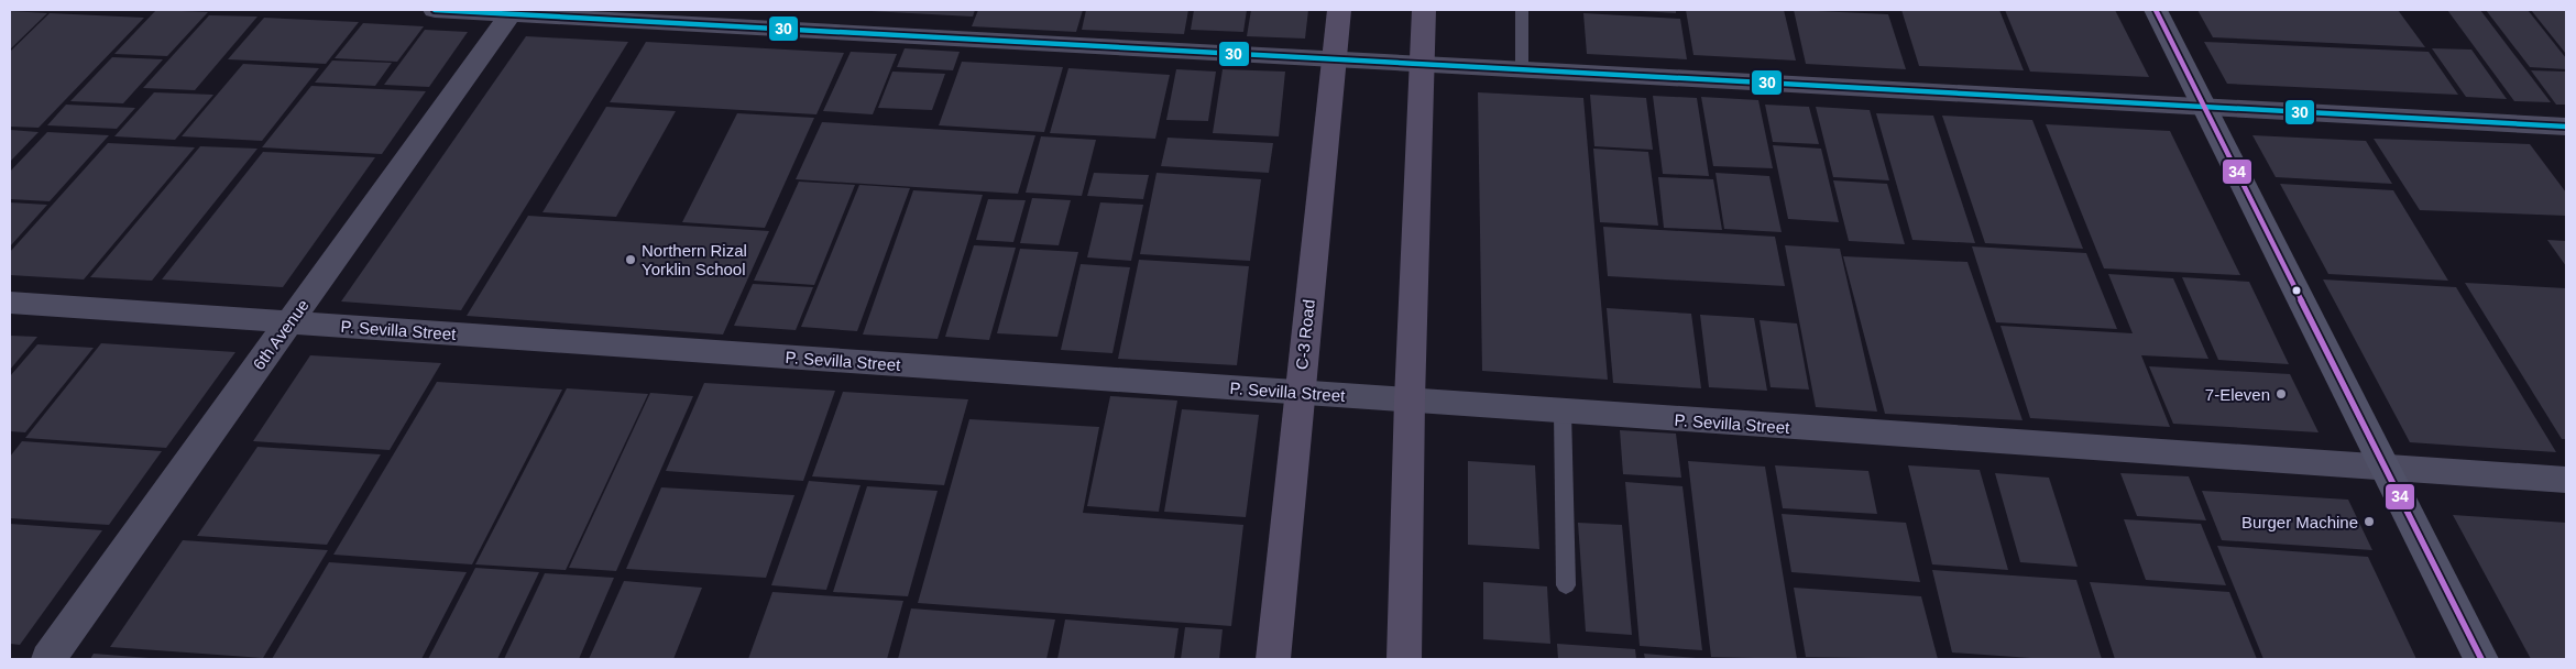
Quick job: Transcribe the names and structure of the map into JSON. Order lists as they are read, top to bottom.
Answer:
{
  "streets": {
    "main road": ["C-3 Road"],
    "street": ["P. Sevilla Street", "6th Avenue"]
  },
  "crossings": [
    ["P. Sevilla Street", "6th Avenue"],
    ["P. Sevilla Street", "C-3 Road"]
  ],
  "places": ["Northern Rizal Yorklin School", "7-Eleven", "Burger Machine"],
  "lines": ["transit line 30", "transit line 34"]
}
